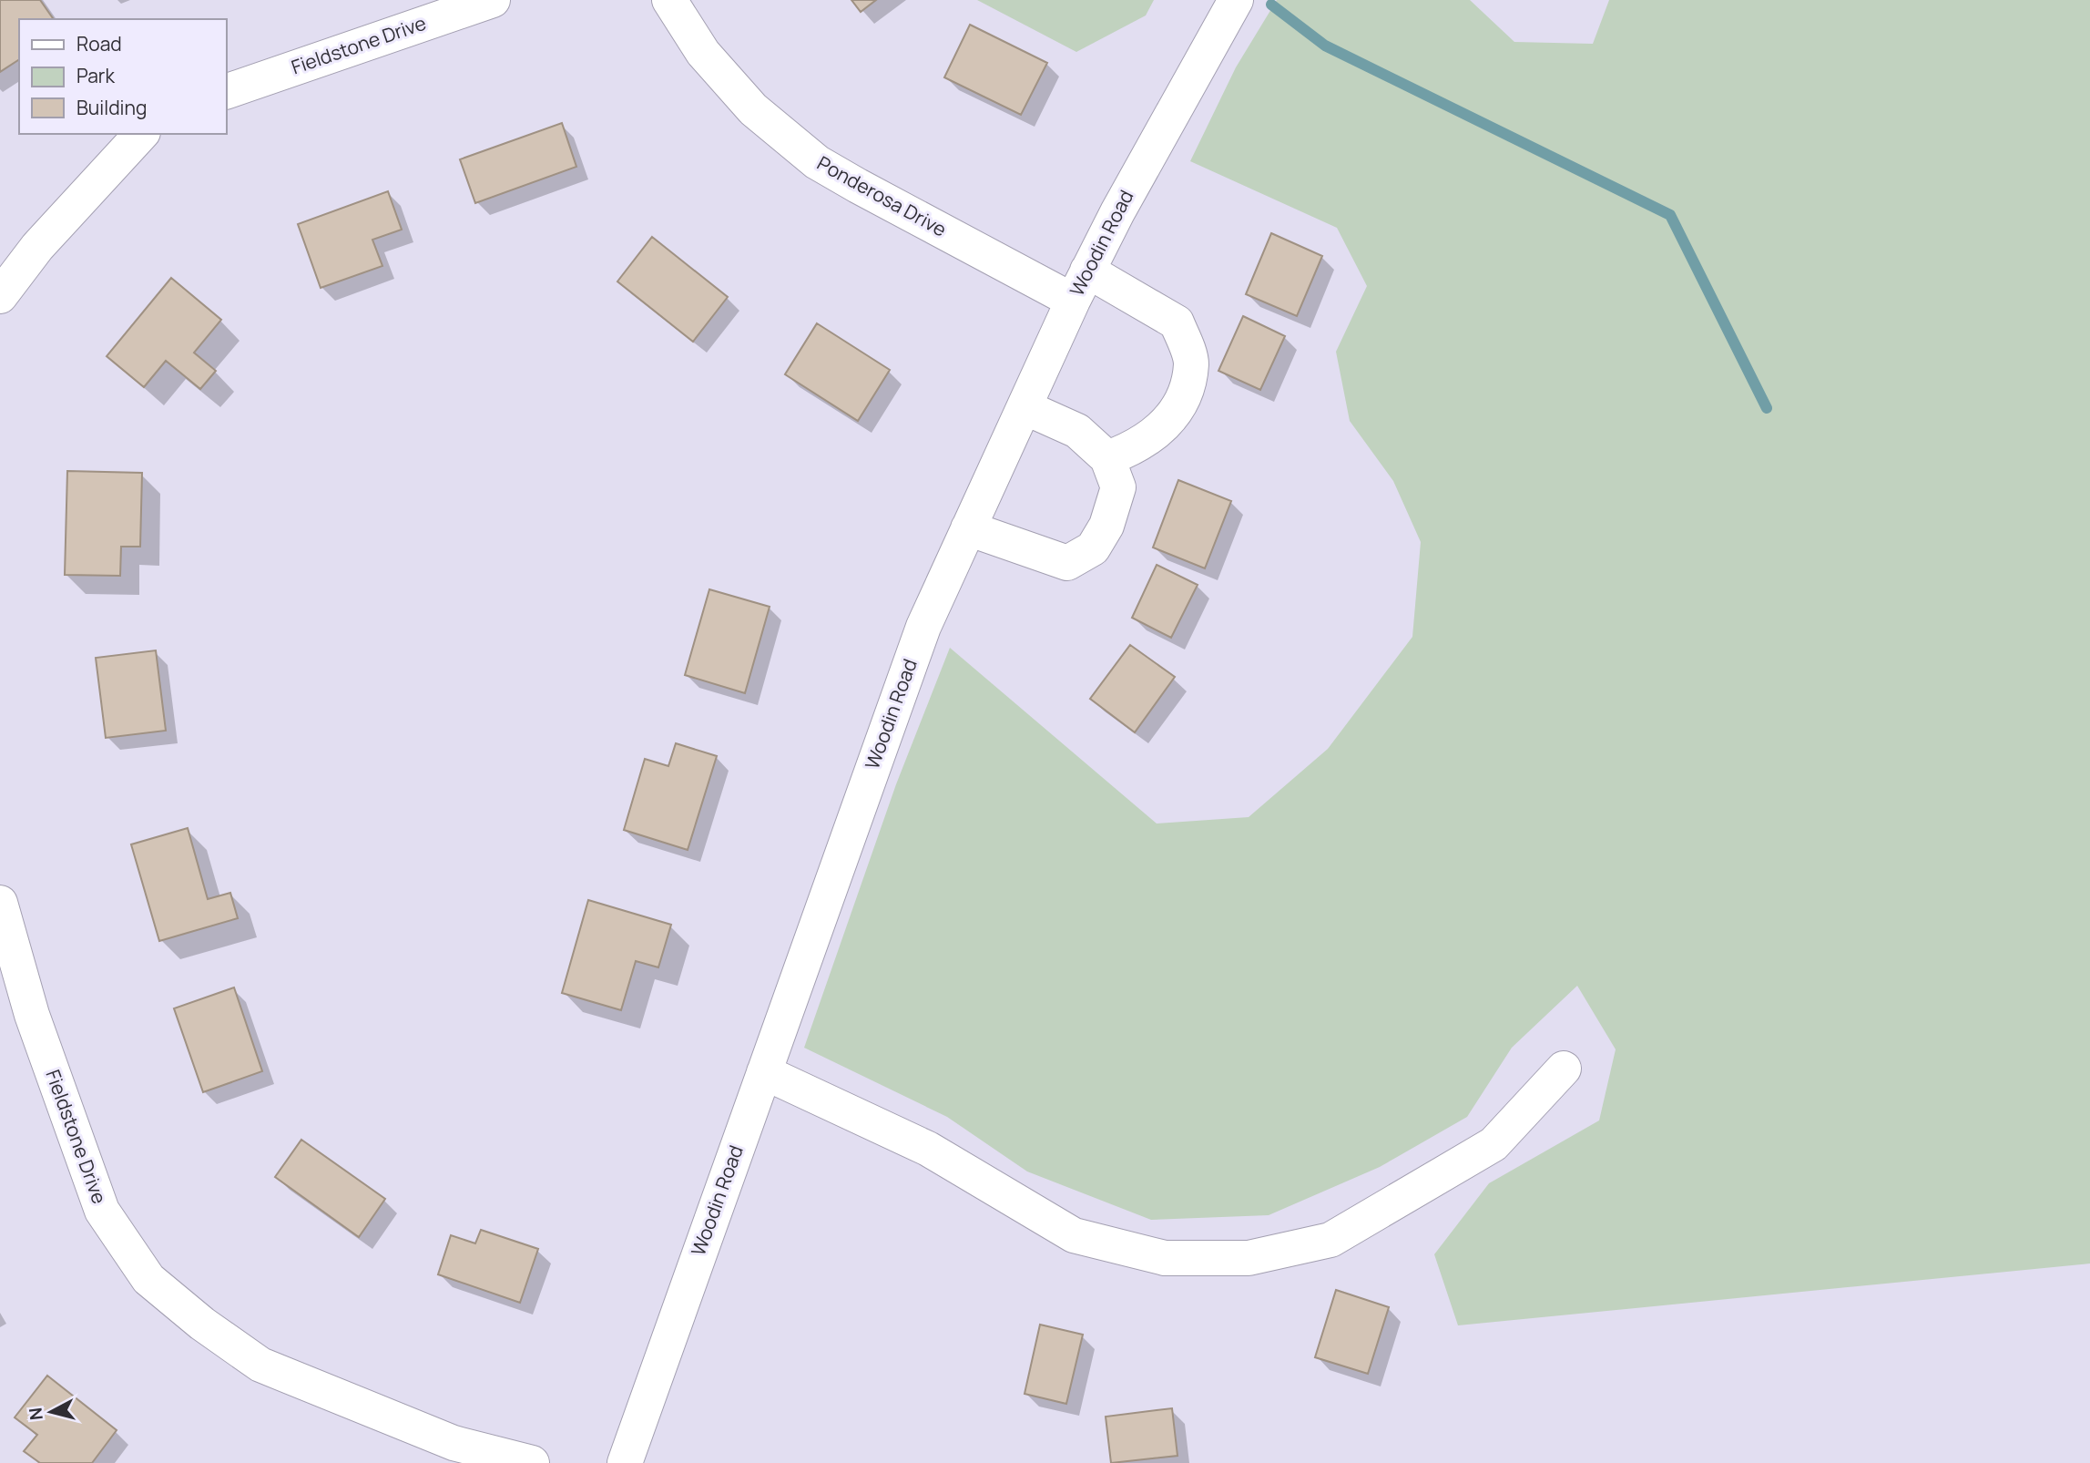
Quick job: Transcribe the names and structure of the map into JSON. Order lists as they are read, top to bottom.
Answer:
{
  "streets": {
    "street": ["Fieldstone Drive", "Ponderosa Drive", "Woodin Road"]
  },
  "crossings": [
    ["Ponderosa Drive", "Woodin Road"]
  ],
  "legend": ["Road", "Park", "Building"],
  "north": "left"
}
